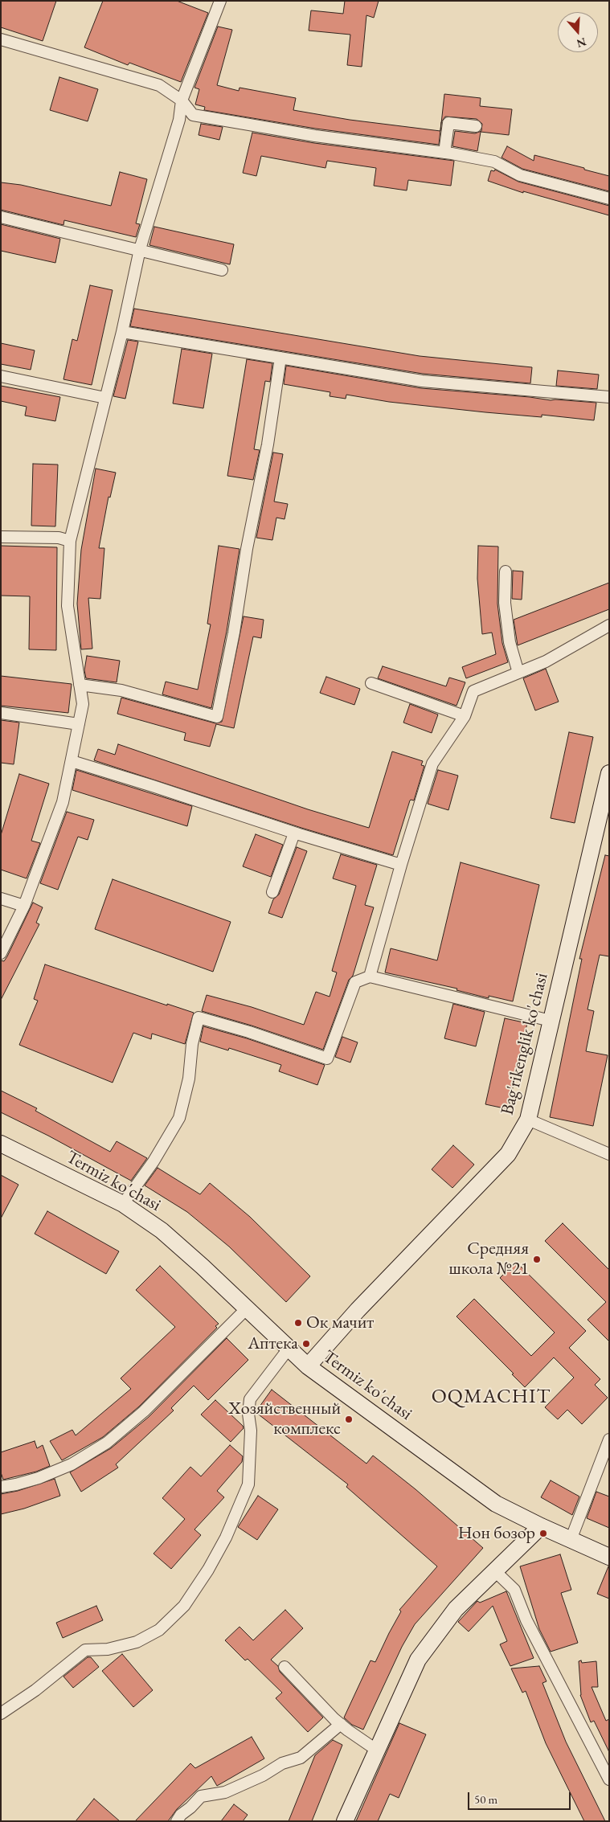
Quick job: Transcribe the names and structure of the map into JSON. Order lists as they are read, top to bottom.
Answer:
{
  "streets": {
    "main road": ["Bag'rikenglik ko'chasi", "Termiz ko'chasi"]
  },
  "crossings": [
    ["Bag'rikenglik ko'chasi", "Termiz ko'chasi"]
  ],
  "districts": ["OQMACHIT"],
  "places": [
    "Средняя школа №21",
    "Ок мачит",
    "Аптека",
    "Хозяйственный комплекс",
    "Нон бозор"
  ],
  "scale_bar": "50 m",
  "north": "bottom"
}
